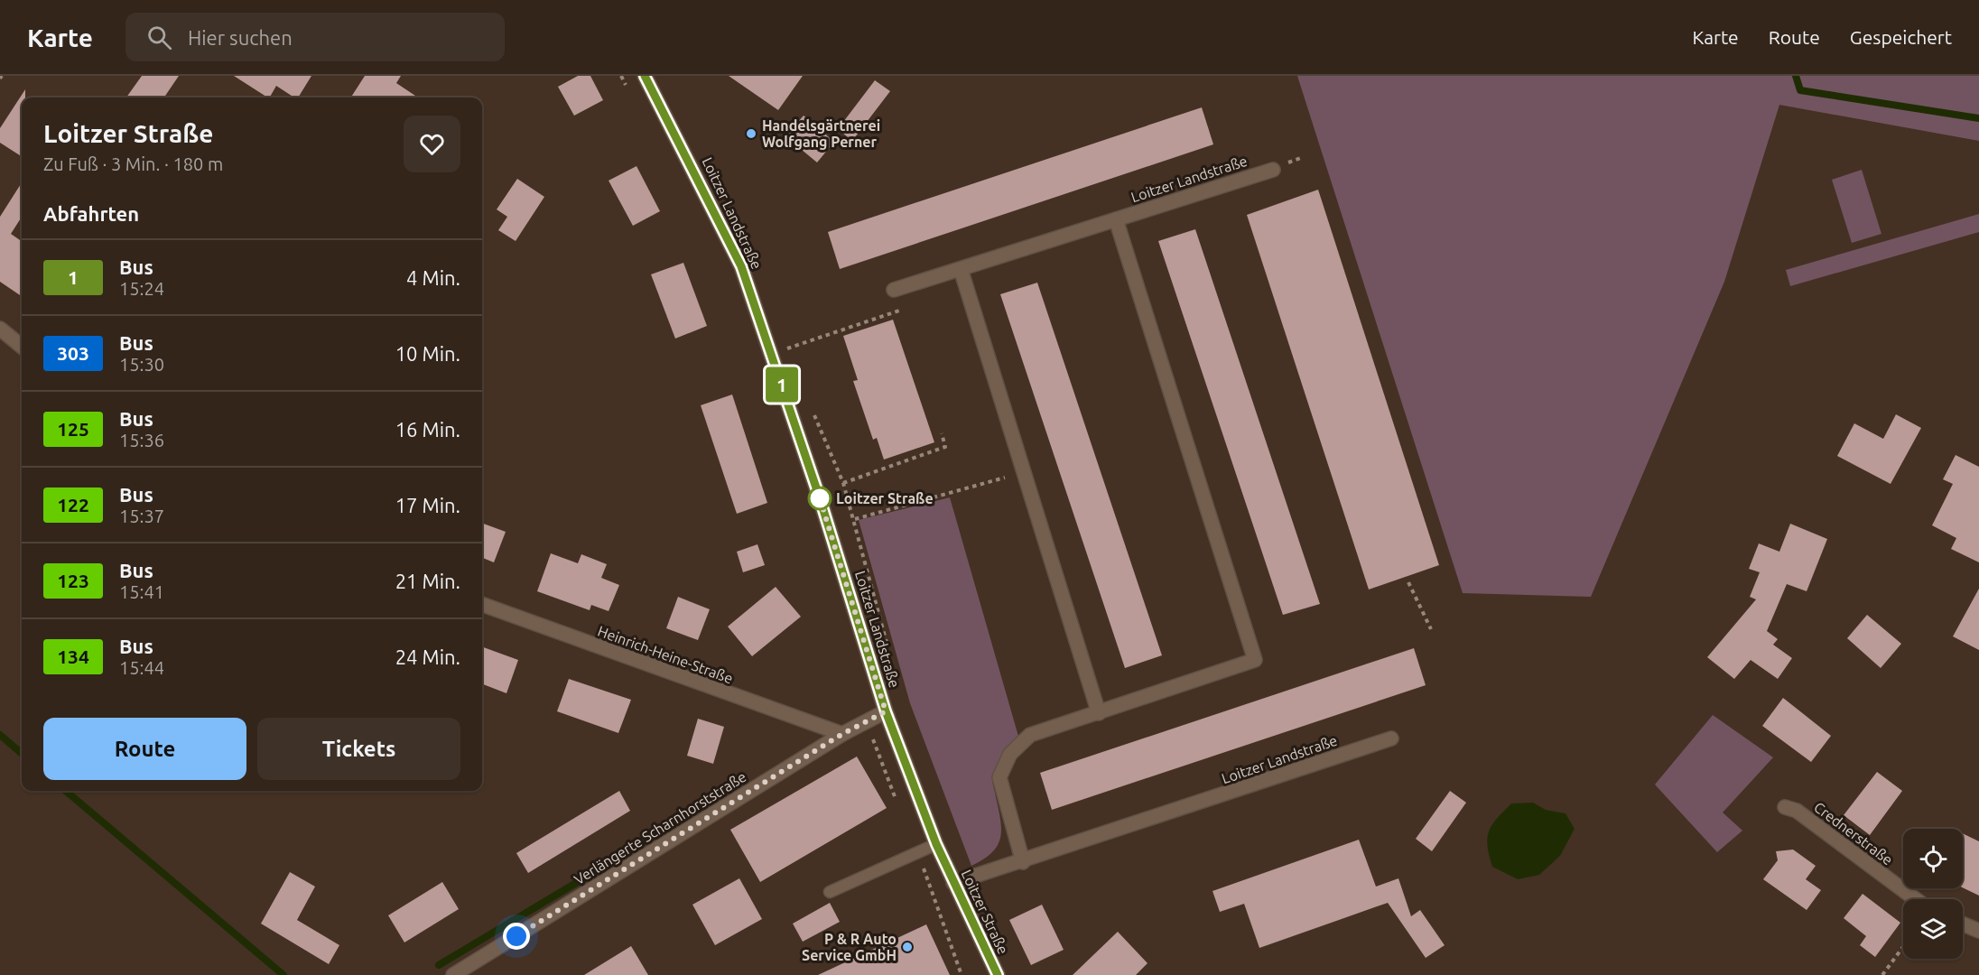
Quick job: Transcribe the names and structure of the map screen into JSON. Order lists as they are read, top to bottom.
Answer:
{
  "streets": {
    "main road": ["Loitzer Landstraße", "Loitzer Straße"],
    "street": ["Heinrich-Heine-Straße", "Verlängerte Scharnhorststraße", "Crednerstraße"]
  },
  "crossings": [
    ["Loitzer Landstraße", "Verlängerte Scharnhorststraße"],
    ["Loitzer Landstraße", "Loitzer Straße"],
    ["Heinrich-Heine-Straße", "Verlängerte Scharnhorststraße"],
    ["Verlängerte Scharnhorststraße", "Loitzer Straße"]
  ],
  "places": ["Handelsgärtnerei Wolfgang Perner", "Loitzer Straße", "P & R Auto Service GmbH"],
  "lines": ["bus line 1"],
  "page": {
    "header": "Karte",
    "search": "Hier suchen",
    "nav": ["Karte", "Route", "Gespeichert"],
    "on_map": "1",
    "heading": [
      ["Loitzer Straße", "Zu Fuß · 3 Min. · 180 m"],
      "Abfahrten"
    ],
    "list": [
      {
        "mark": "1",
        "name": "Bus",
        "note": "15:24",
        "value": "4 Min."
      },
      {
        "mark": "303",
        "name": "Bus",
        "note": "15:30",
        "value": "10 Min."
      },
      {
        "mark": "125",
        "name": "Bus",
        "note": "15:36",
        "value": "16 Min."
      },
      {
        "mark": "122",
        "name": "Bus",
        "note": "15:37",
        "value": "17 Min."
      },
      {
        "mark": "123",
        "name": "Bus",
        "note": "15:41",
        "value": "21 Min."
      },
      {
        "mark": "134",
        "name": "Bus",
        "note": "15:44",
        "value": "24 Min."
      }
    ],
    "buttons": ["Route", "Tickets"]
  }
}
